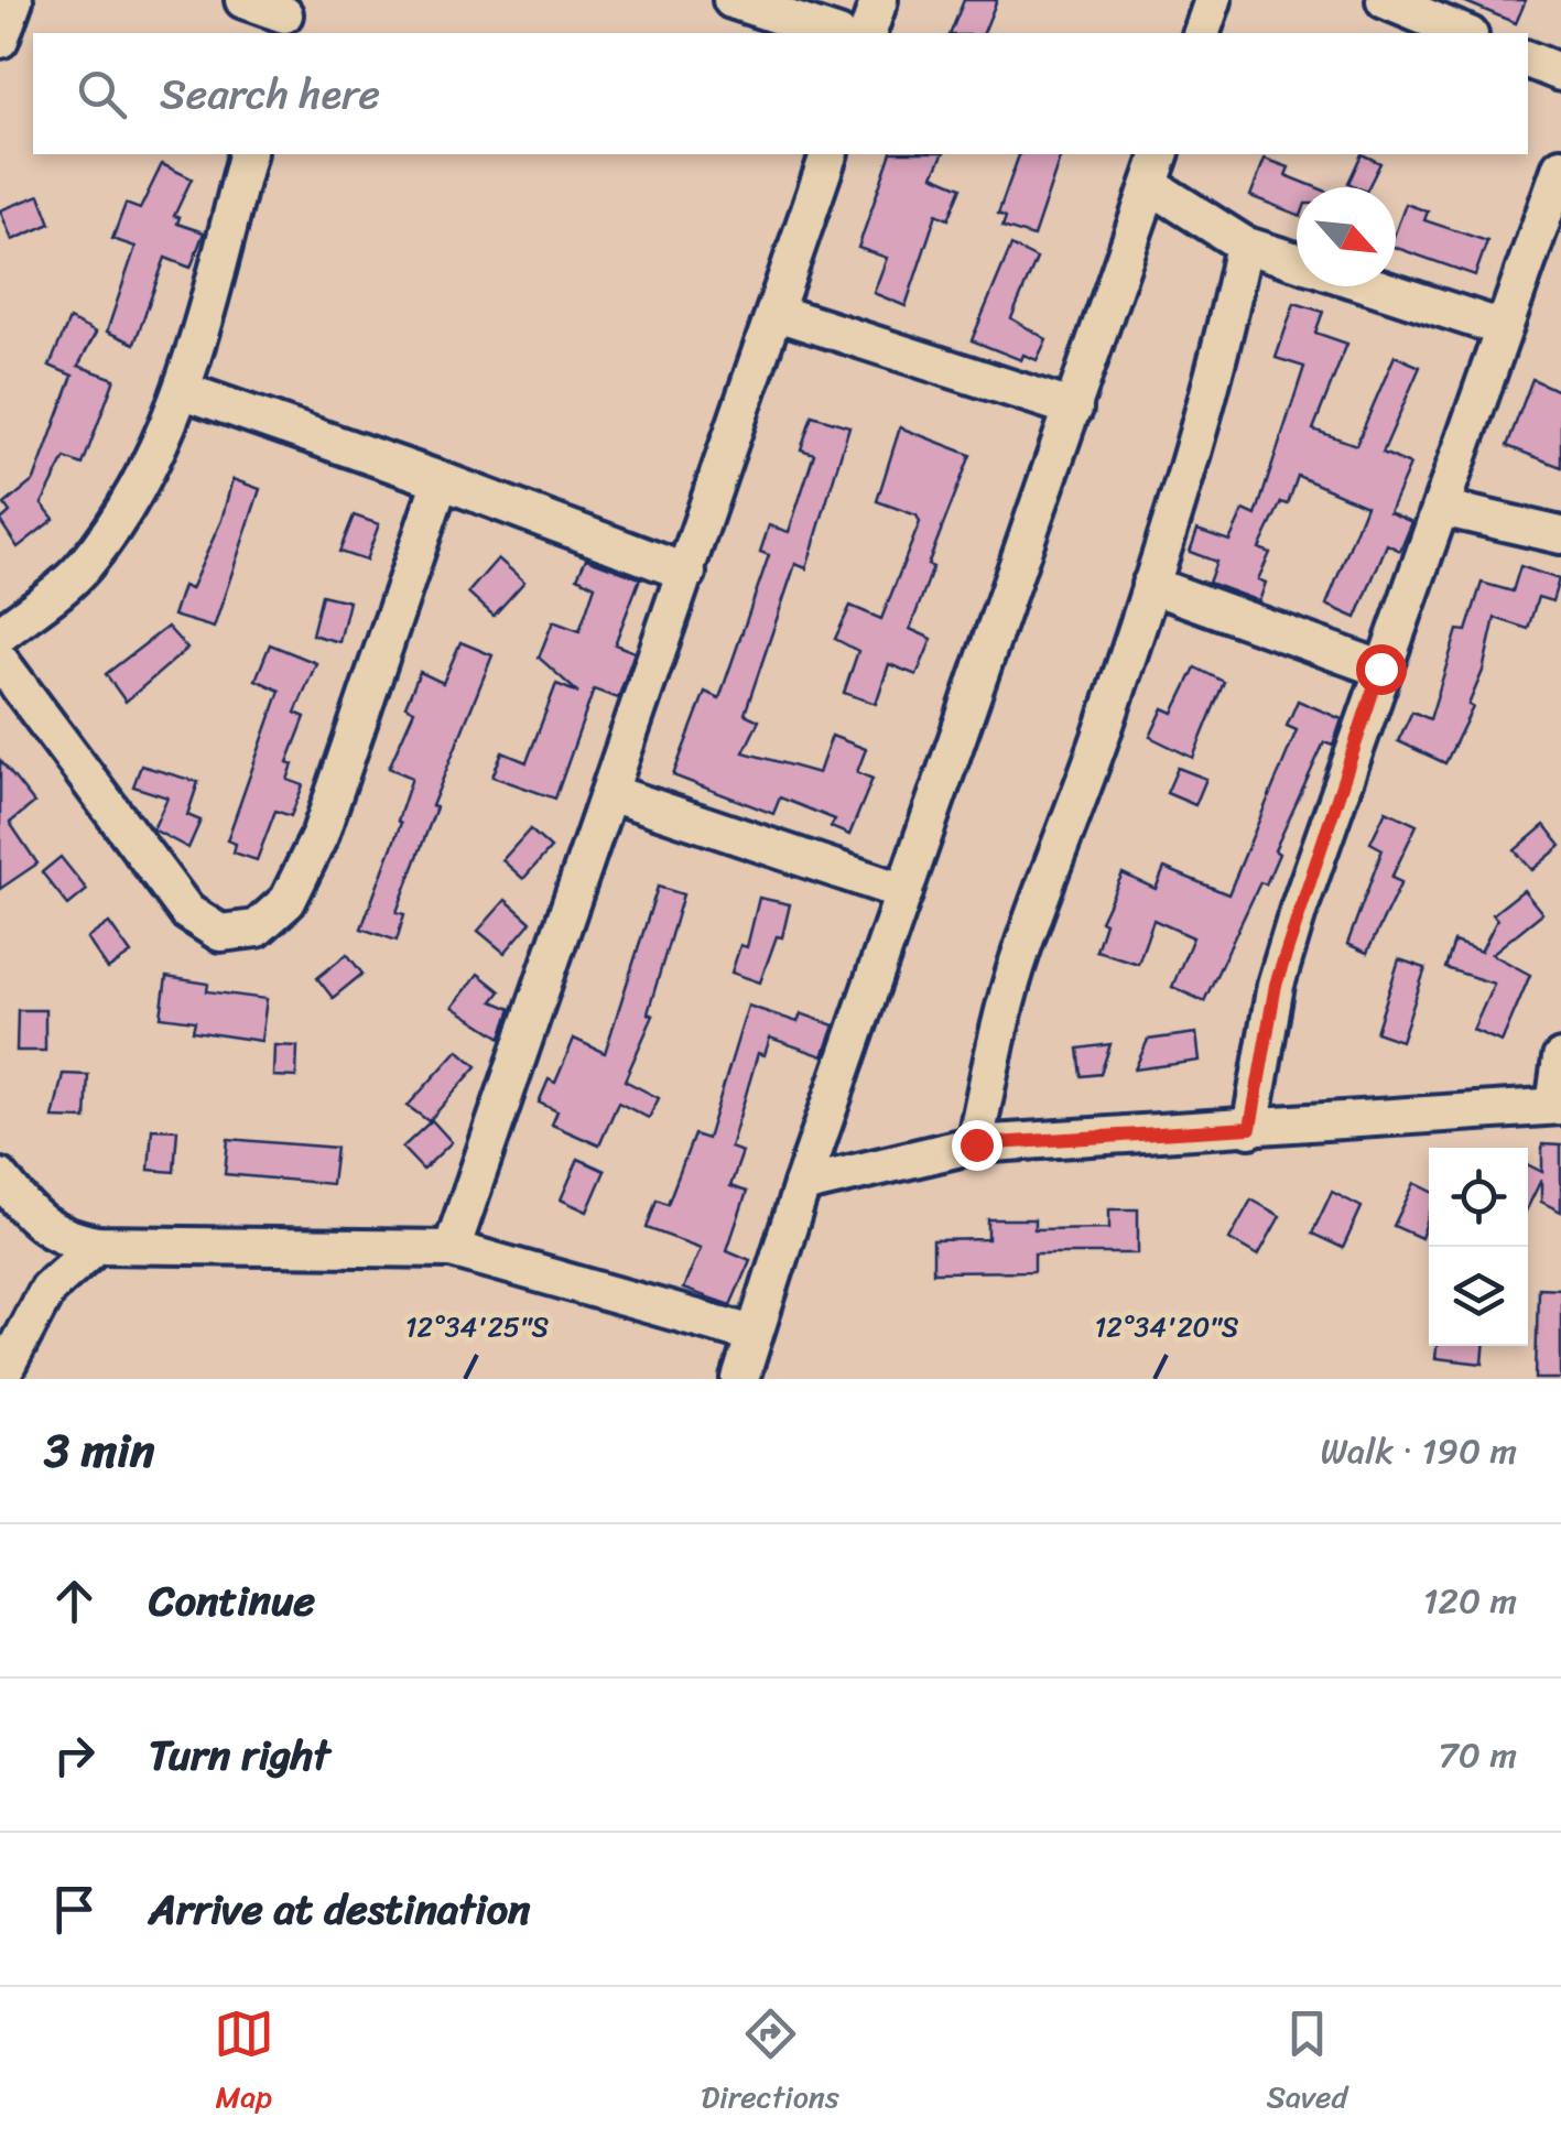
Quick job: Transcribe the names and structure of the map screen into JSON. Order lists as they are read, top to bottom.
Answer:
{
  "north": "bottom right",
  "page": {
    "search": "Search here",
    "heading": ["3 min", "Walk · 190 m"],
    "list": [
      ["Continue", "120 m"],
      ["Turn right", "70 m"],
      "Arrive at destination"
    ],
    "nav": ["Map", "Directions", "Saved"]
  },
  "coordinates": ["12°34'25\"S", "12°34'20\"S"]
}
